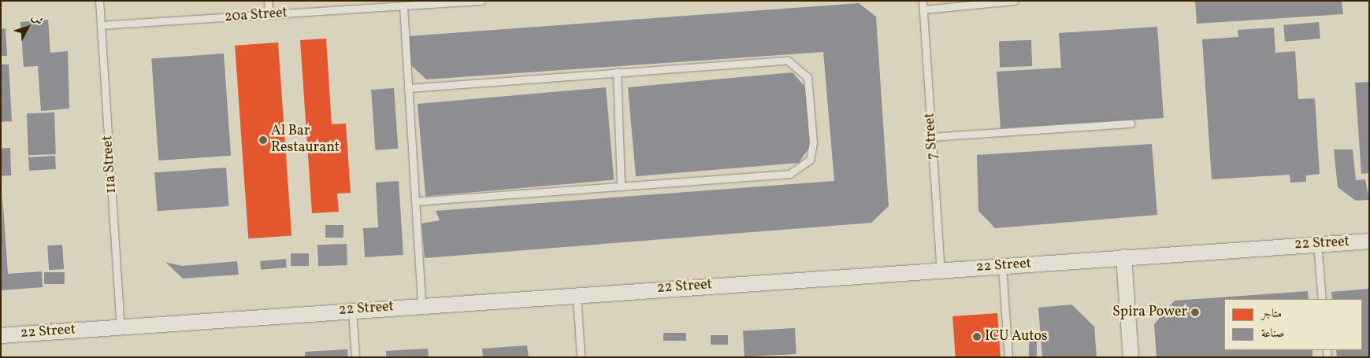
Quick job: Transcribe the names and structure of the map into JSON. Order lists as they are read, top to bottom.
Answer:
{
  "streets": {
    "street": ["22 Street"],
    "lane": ["20a Street", "7 Street", "11a Street"]
  },
  "crossings": [
    ["20a Street", "11a Street"],
    ["7 Street", "22 Street"],
    ["11a Street", "22 Street"]
  ],
  "places": ["Al Bar Restaurant", "Spira Power", "ICU Autos"],
  "legend": ["متاجر", "صناعة"],
  "north": "top right"
}
